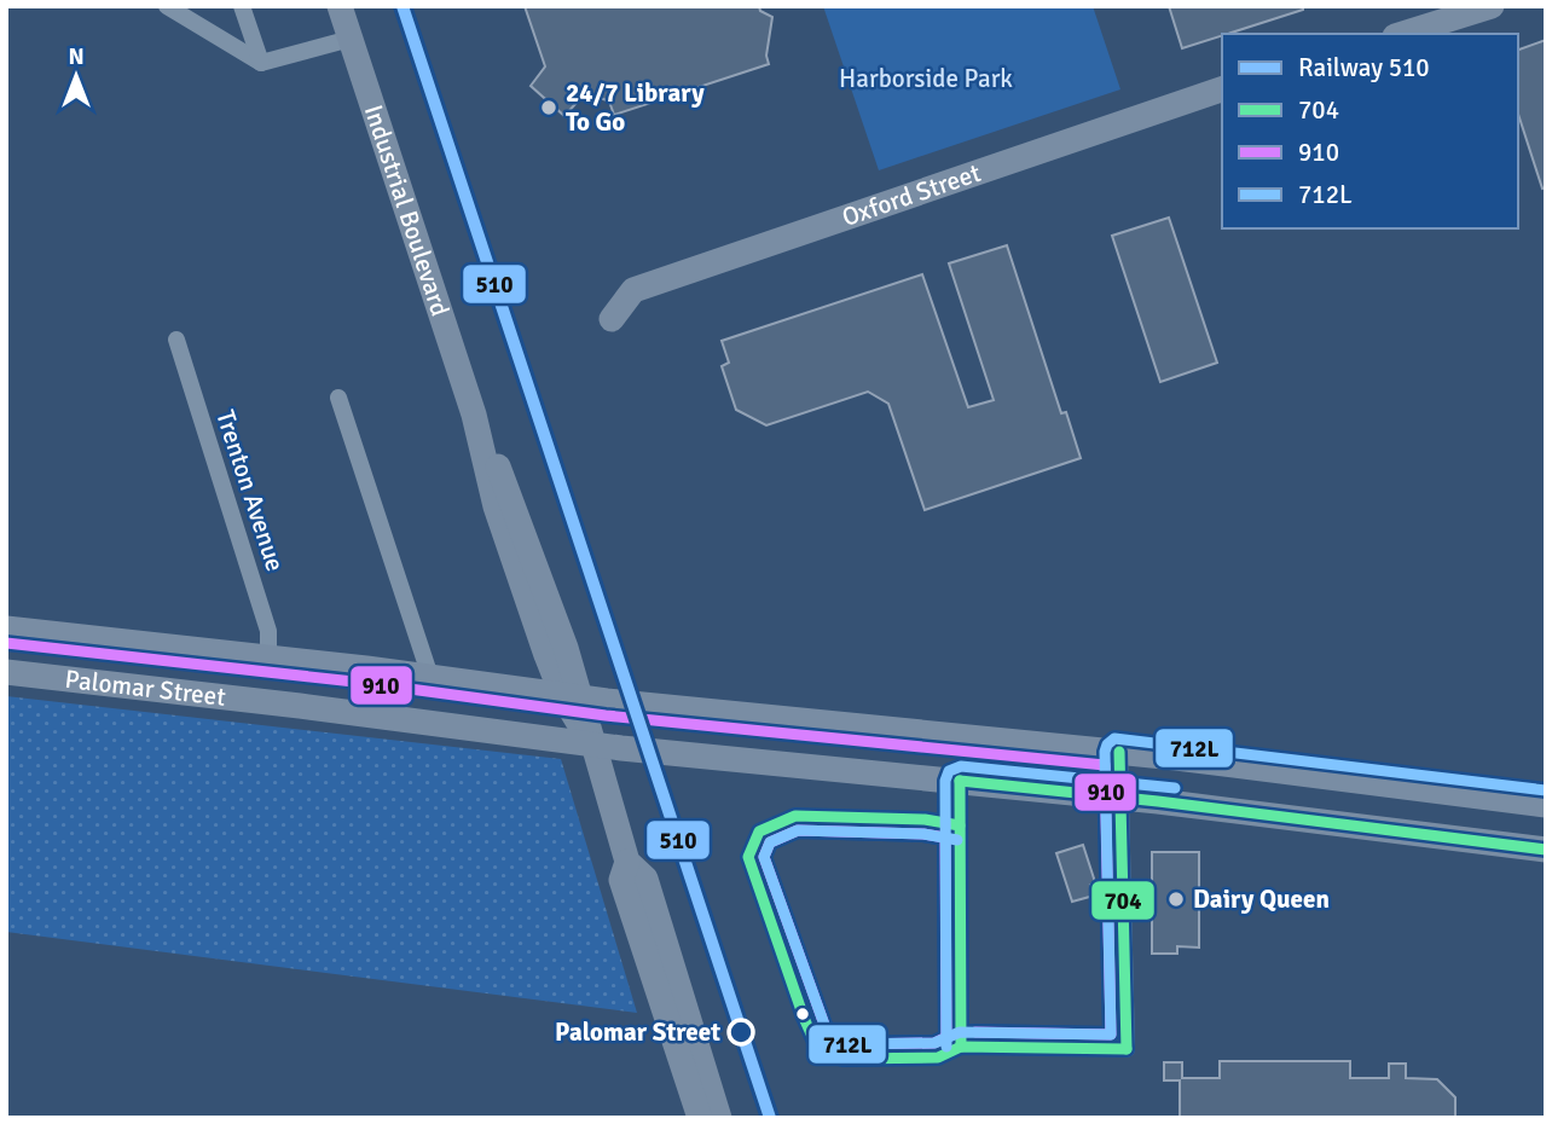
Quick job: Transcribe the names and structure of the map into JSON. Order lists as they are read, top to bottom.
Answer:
{
  "streets": {
    "main road": ["Oxford Street", "Industrial Boulevard", "Palomar Street"],
    "street": ["Trenton Avenue"]
  },
  "crossings": [
    ["Industrial Boulevard", "Palomar Street"],
    ["Trenton Avenue", "Palomar Street"]
  ],
  "parks": ["Harborside Park"],
  "places": ["24/7 Library To Go", "Dairy Queen", "Palomar Street"],
  "lines": [
    "rail line 510",
    "transit line 910",
    "transit line 712L",
    "transit line 704"
  ],
  "legend": [
    "Railway 510",
    "704",
    "910",
    "712L"
  ],
  "north": "top"
}
